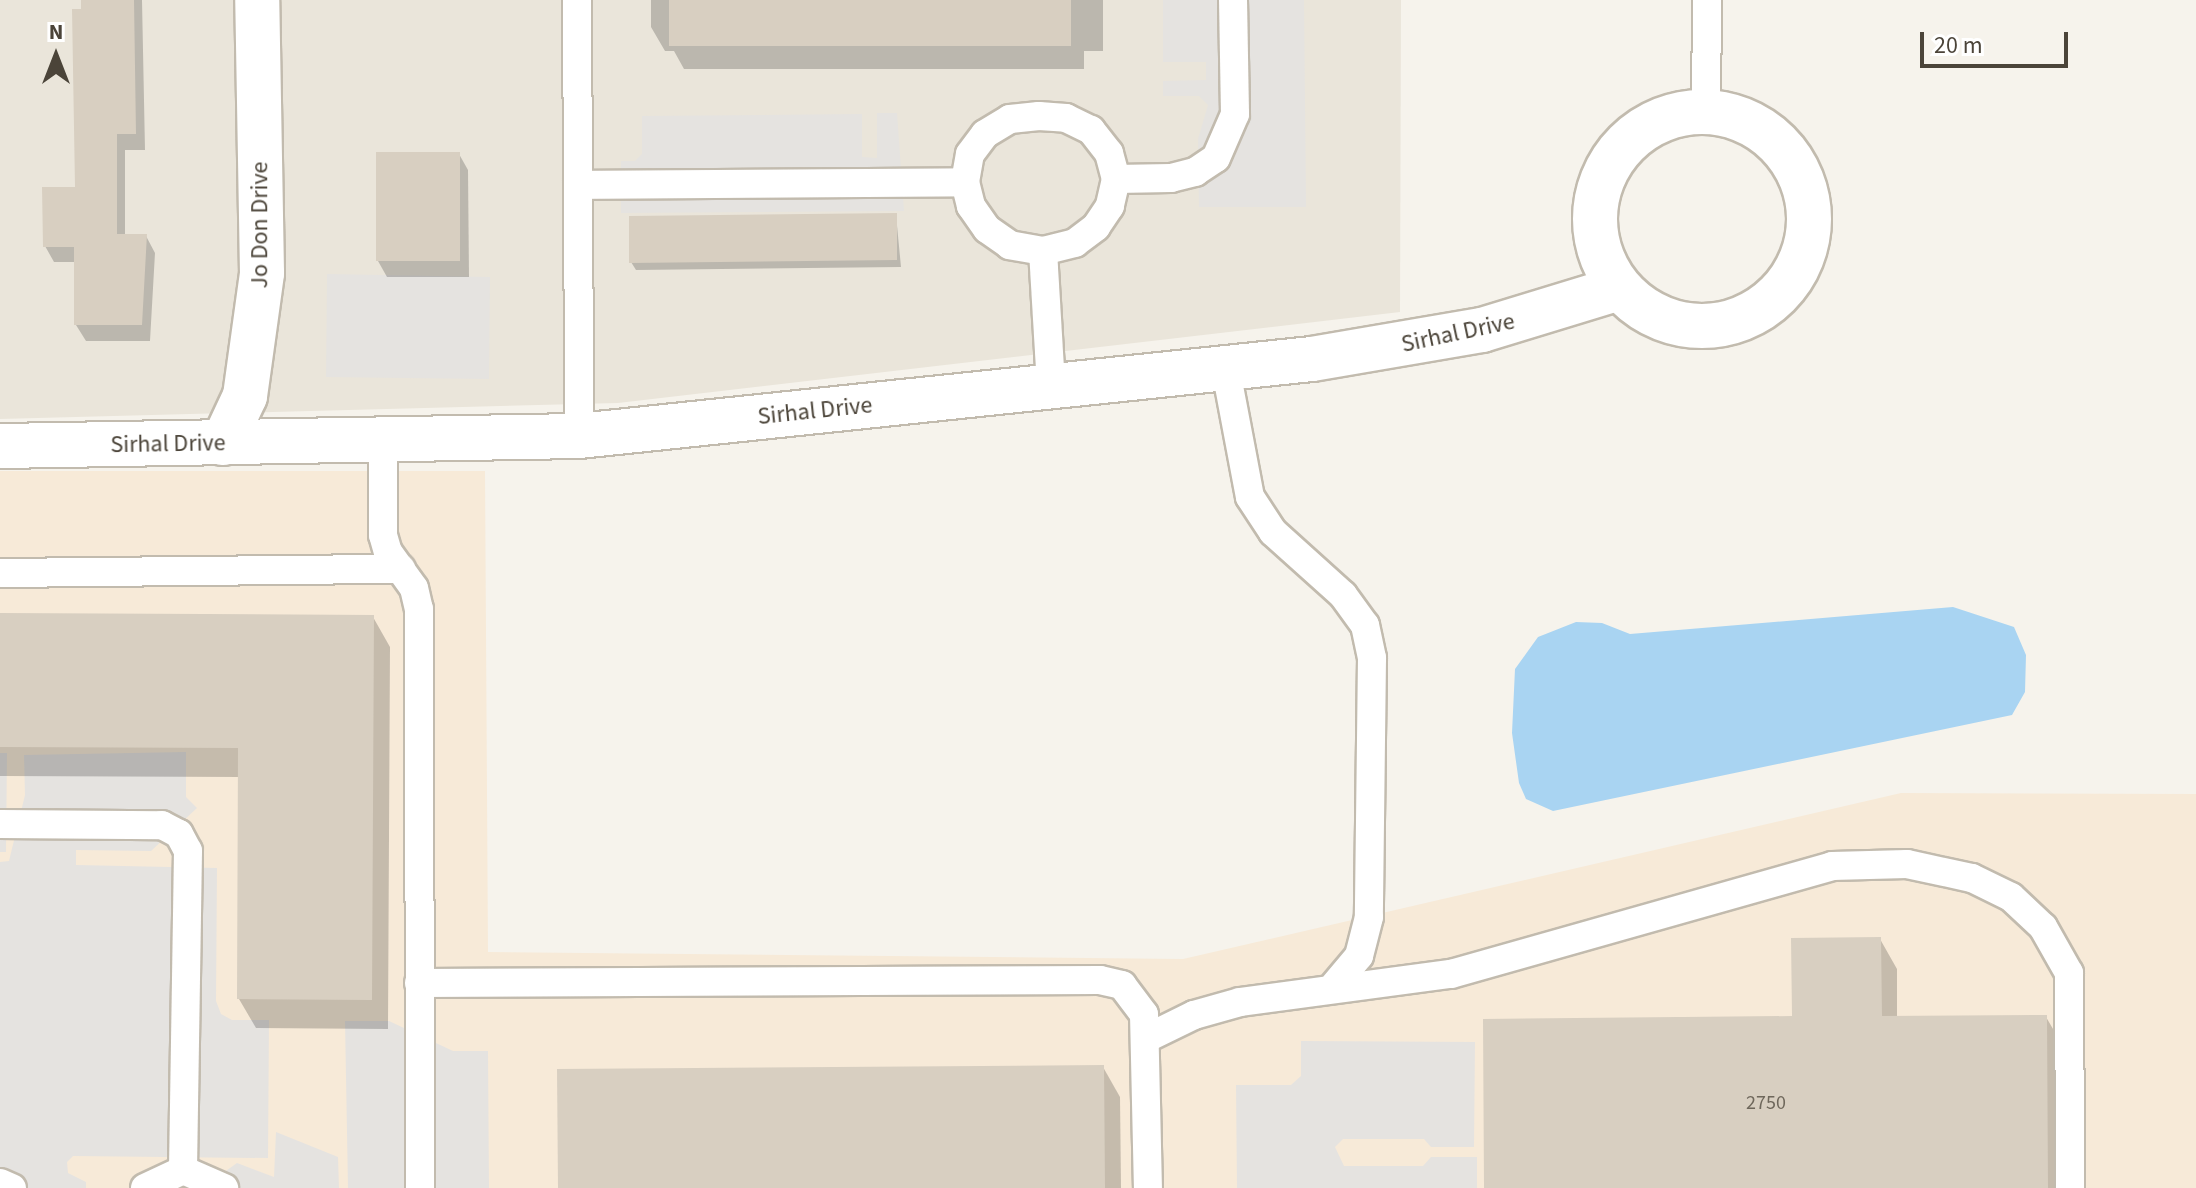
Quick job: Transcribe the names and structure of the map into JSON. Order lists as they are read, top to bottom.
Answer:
{
  "streets": {
    "street": ["Jo Don Drive", "Sirhal Drive"]
  },
  "crossings": [
    ["Jo Don Drive", "Sirhal Drive"]
  ],
  "house_numbers": ["2750"],
  "scale_bar": "20 m",
  "north": "top"
}
